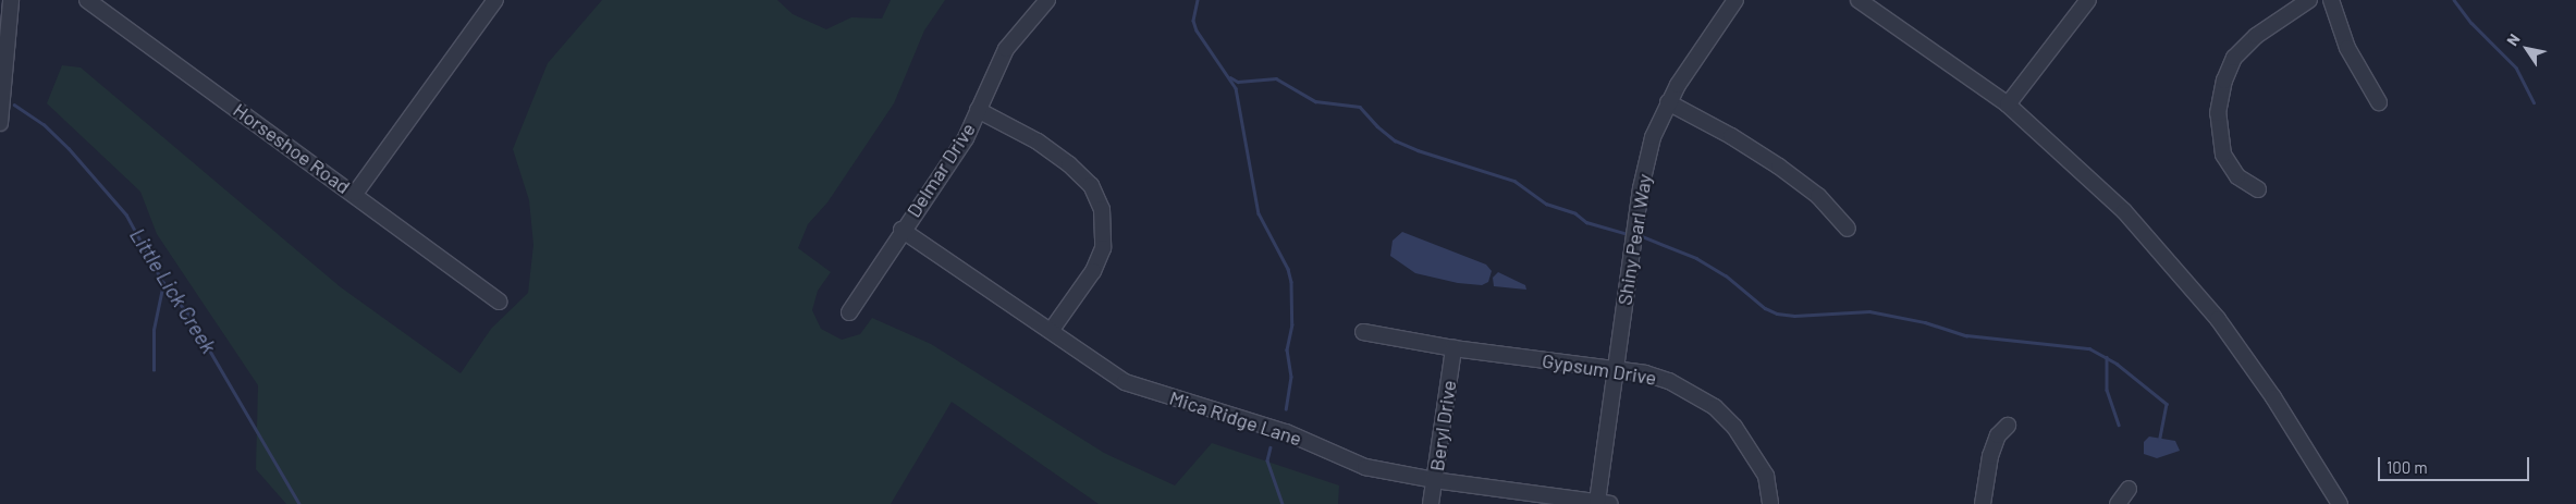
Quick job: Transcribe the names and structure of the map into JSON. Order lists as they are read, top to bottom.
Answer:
{
  "streets": {
    "street": [
      "Horseshoe Road",
      "Delmar Drive",
      "Shiny Pearl Way",
      "Gypsum Drive",
      "Mica Ridge Lane",
      "Beryl Drive"
    ]
  },
  "crossings": [
    ["Delmar Drive", "Mica Ridge Lane"],
    ["Shiny Pearl Way", "Gypsum Drive"],
    ["Shiny Pearl Way", "Mica Ridge Lane"],
    ["Gypsum Drive", "Beryl Drive"],
    ["Mica Ridge Lane", "Beryl Drive"]
  ],
  "water": ["Little Lick Creek"],
  "scale_bar": "100 m",
  "north": "top left"
}
